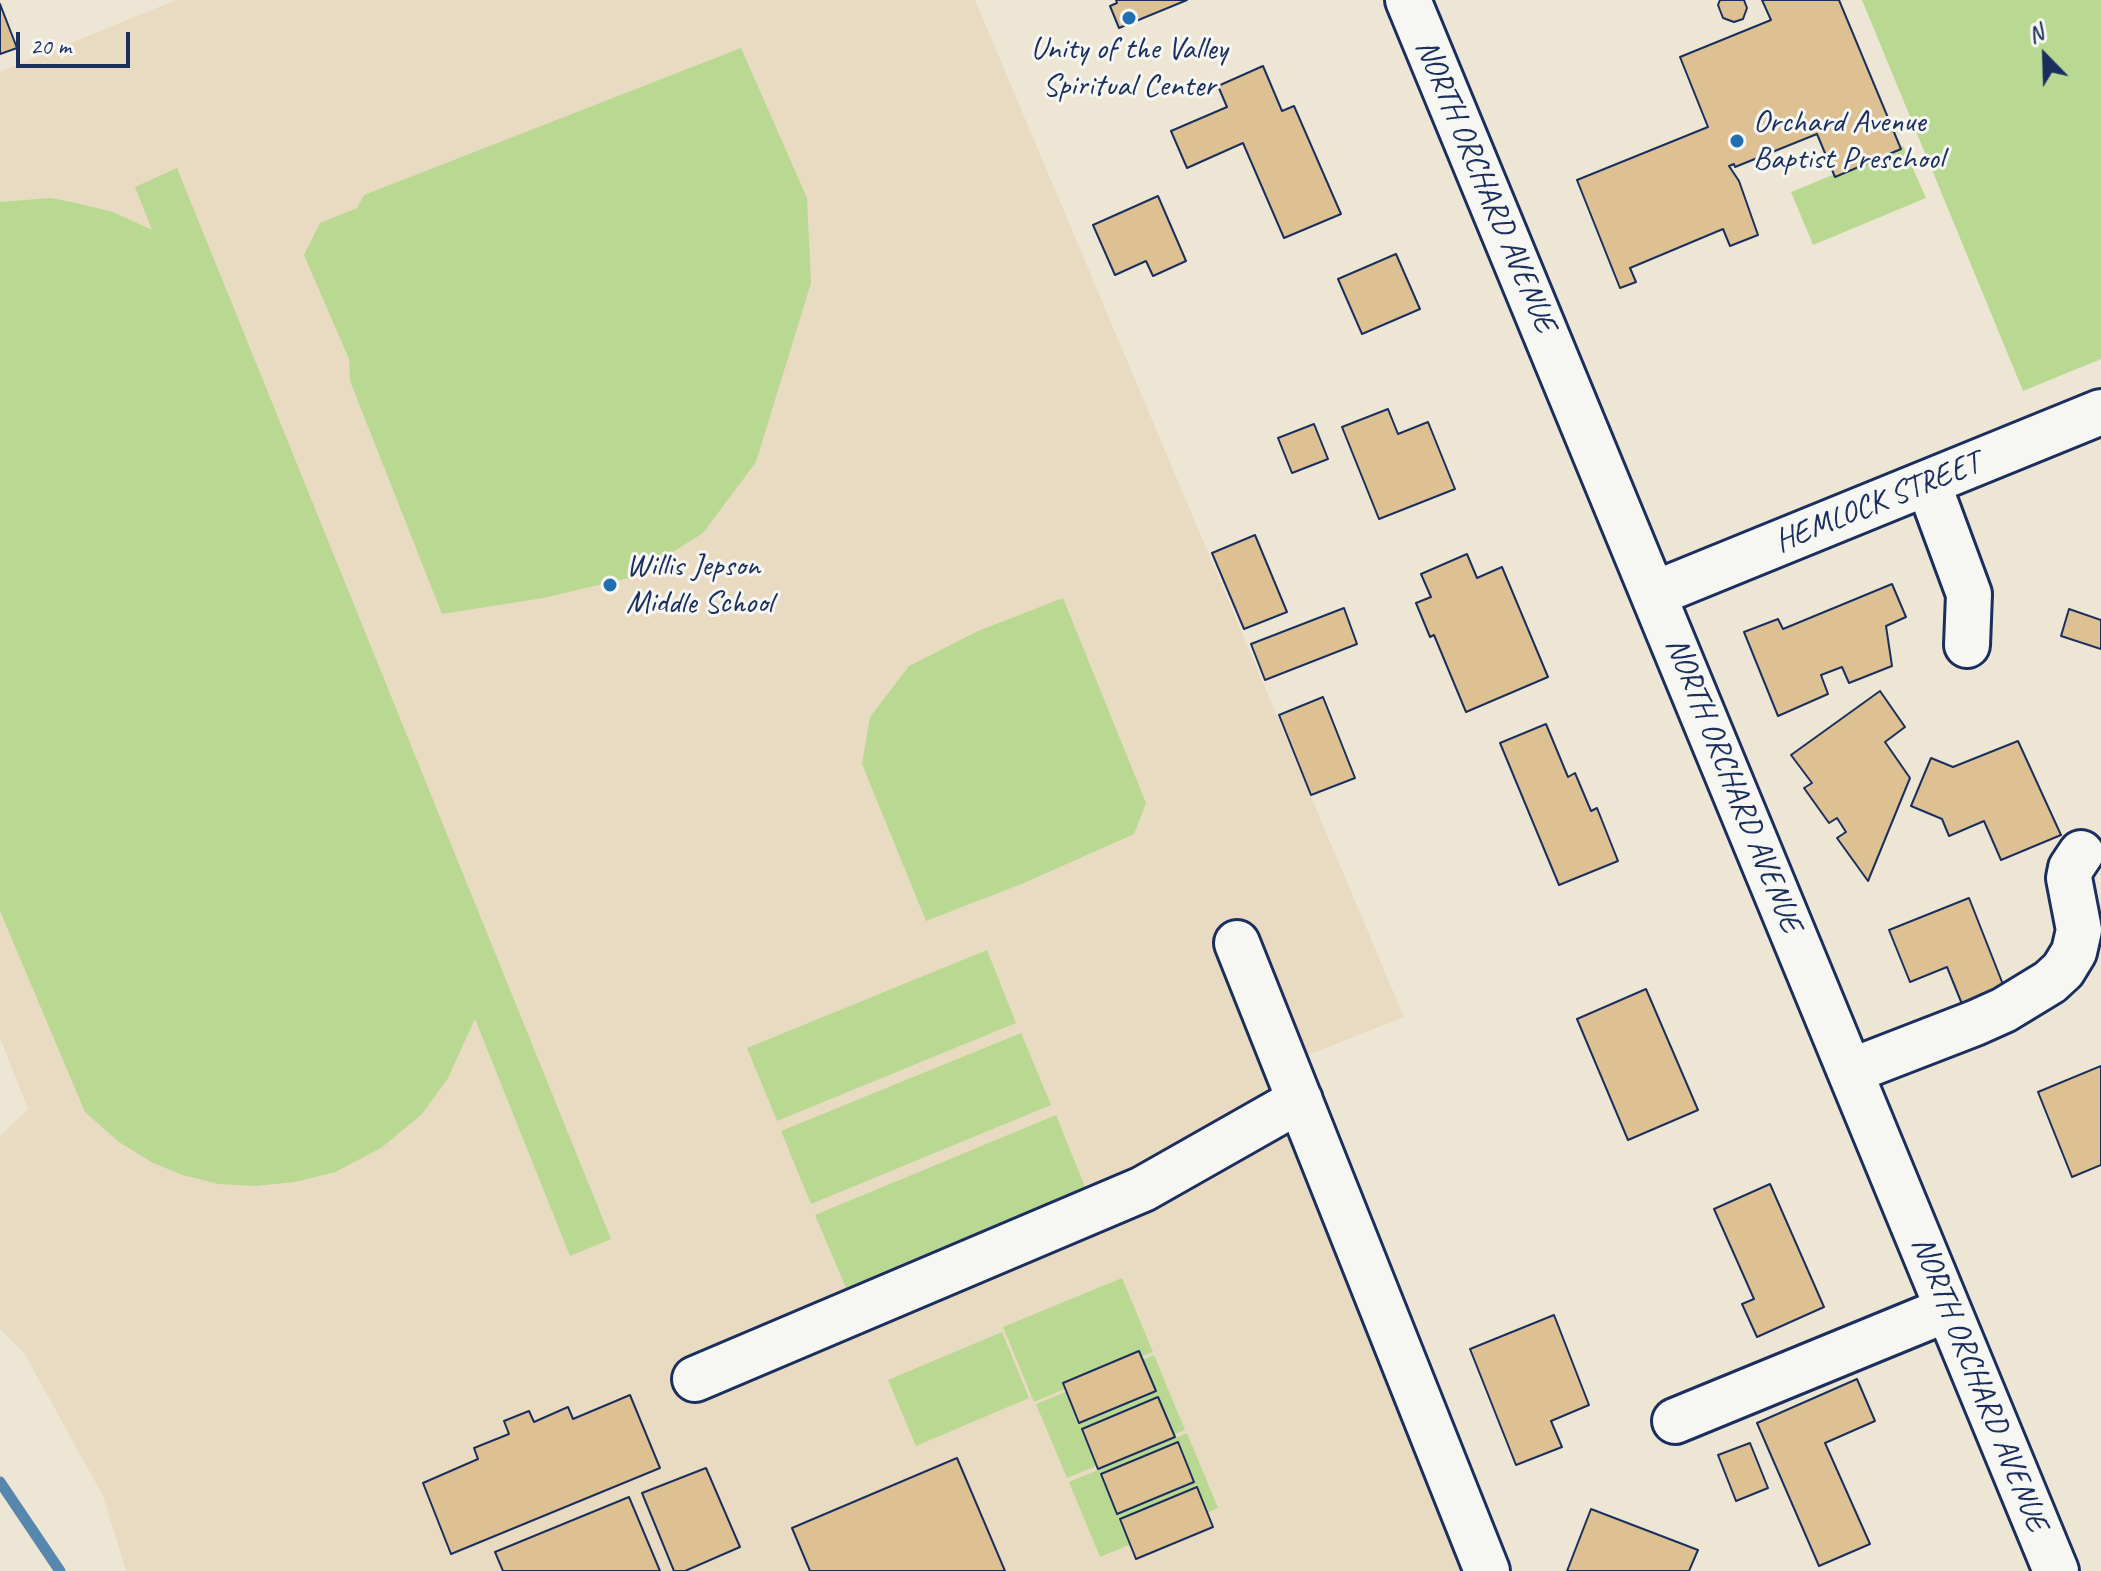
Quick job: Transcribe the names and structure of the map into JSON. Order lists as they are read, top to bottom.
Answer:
{
  "streets": {
    "street": ["NORTH ORCHARD AVENUE", "HEMLOCK STREET"]
  },
  "crossings": [
    ["NORTH ORCHARD AVENUE", "HEMLOCK STREET"]
  ],
  "places": ["Unity of the Valley Spiritual Center", "Orchard Avenue Baptist Preschool", "Willis Jepson Middle School"],
  "scale_bar": "20 m",
  "north": "top left"
}
